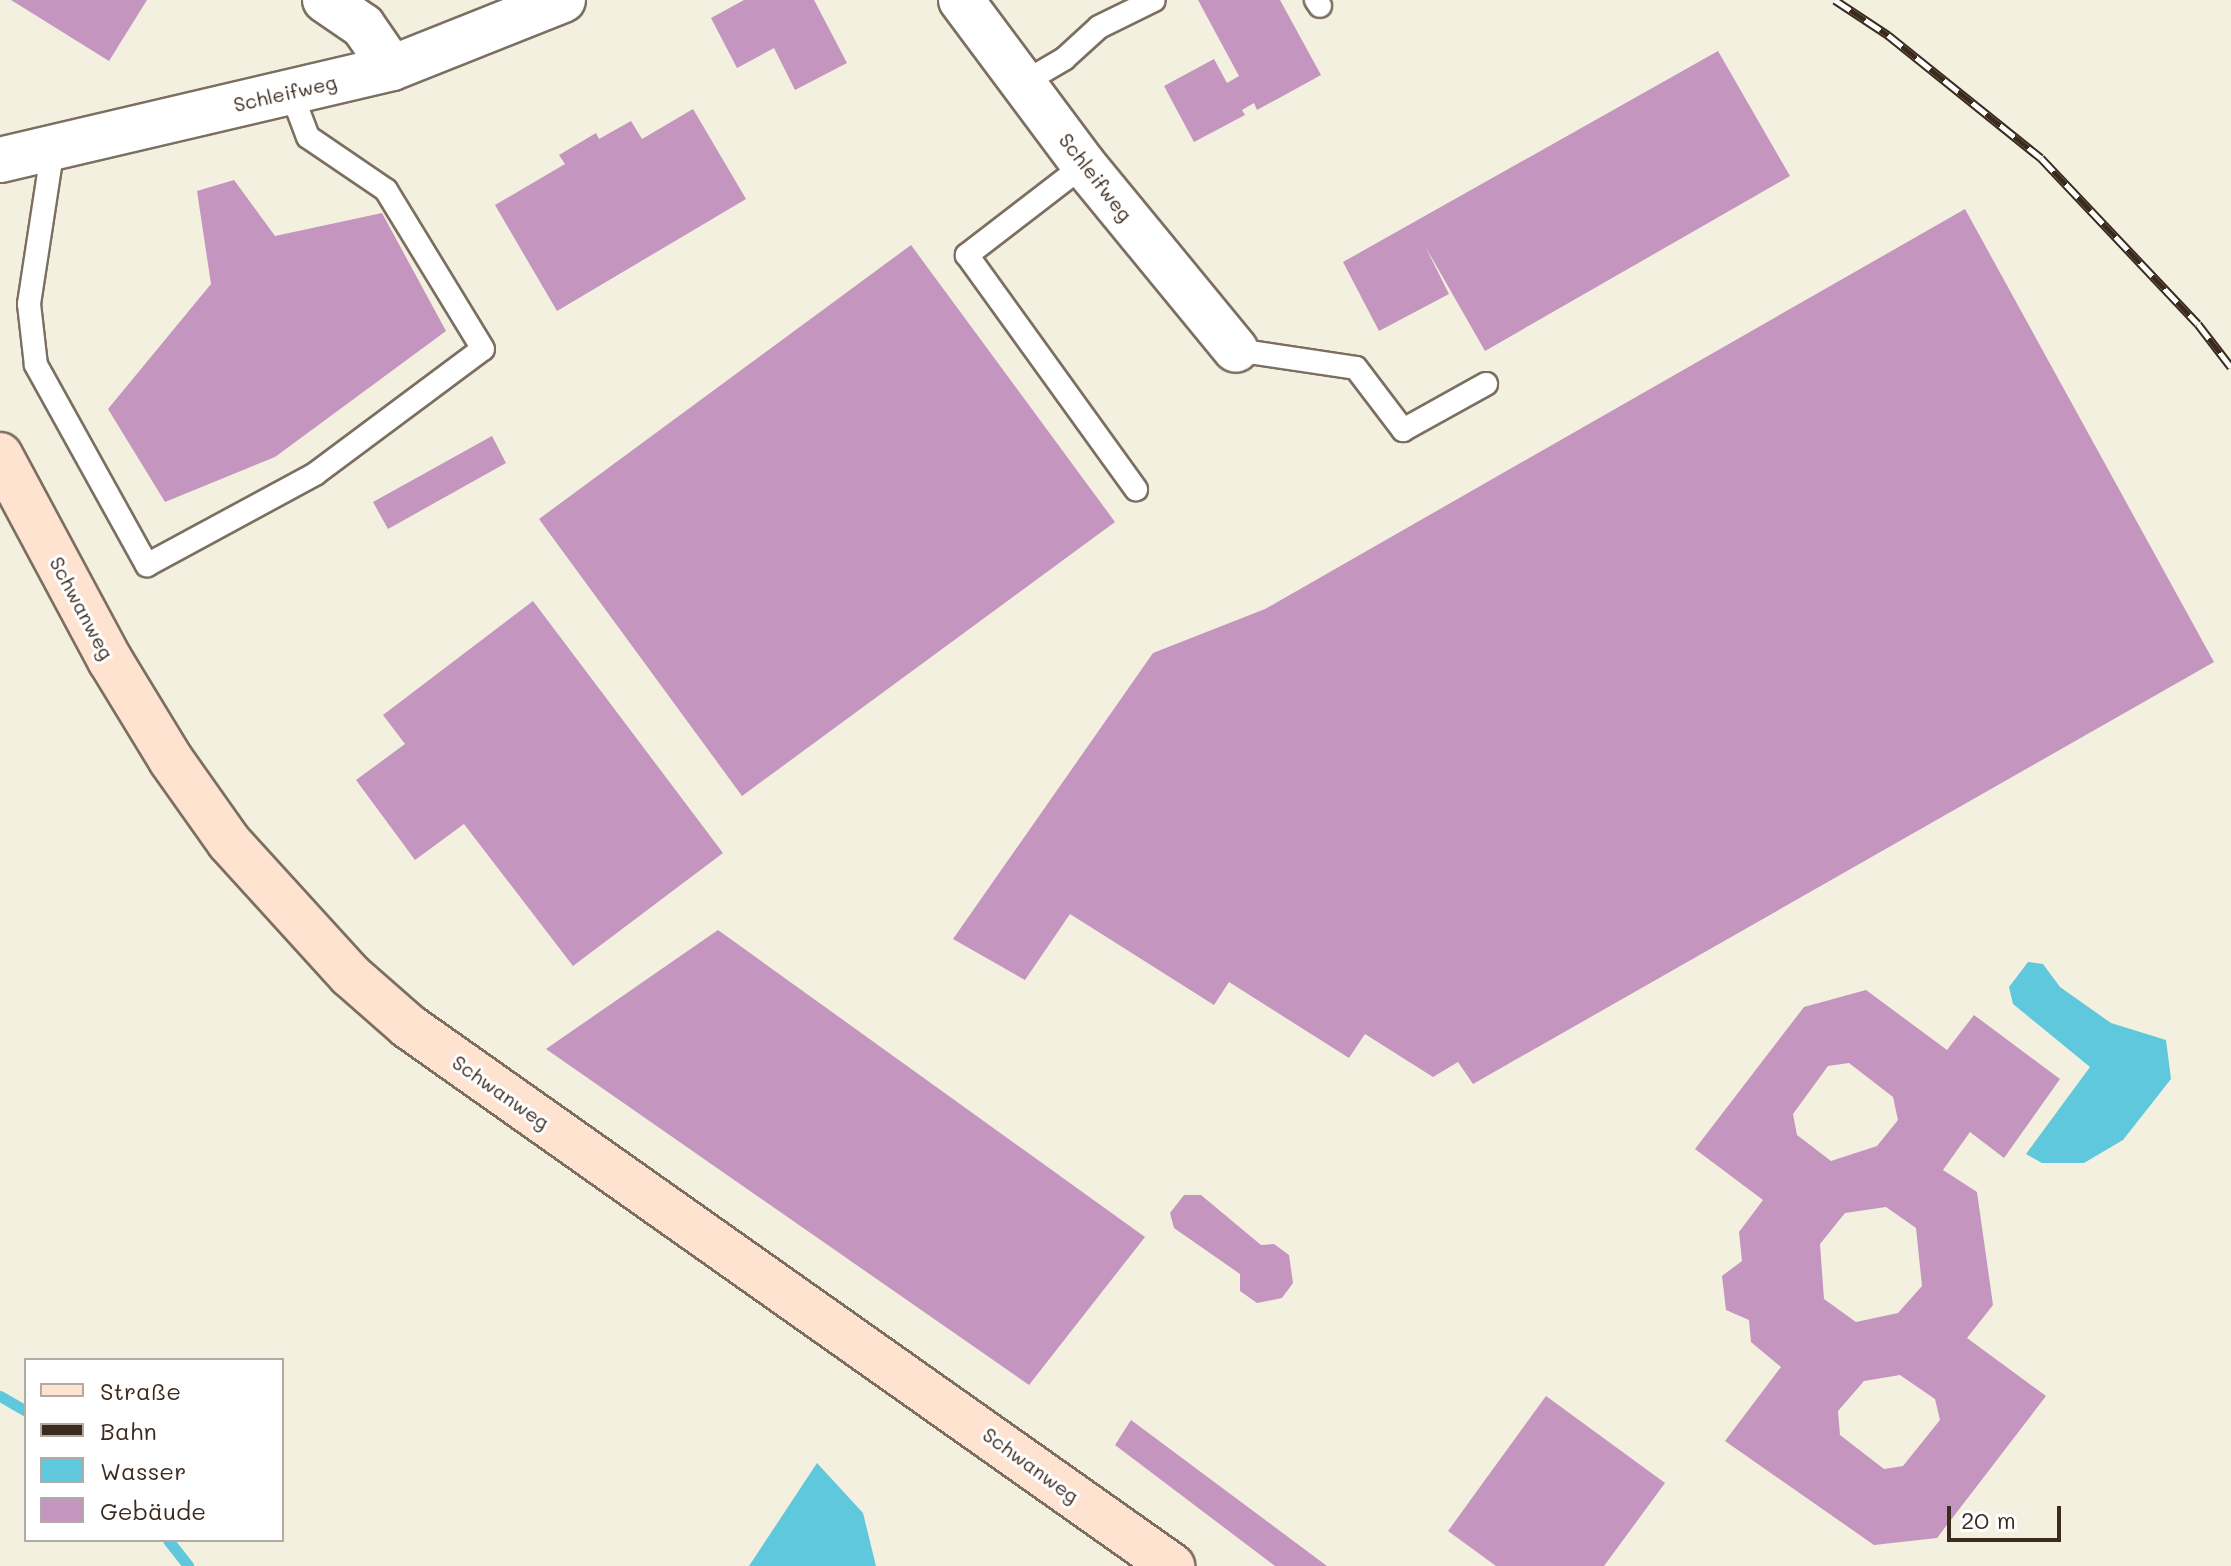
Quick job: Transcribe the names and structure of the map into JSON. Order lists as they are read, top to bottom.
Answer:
{
  "streets": {
    "main road": ["Schwanweg"],
    "street": ["Schleifweg"]
  },
  "legend": [
    "Straße",
    "Bahn",
    "Wasser",
    "Gebäude"
  ],
  "scale_bar": "20 m"
}
